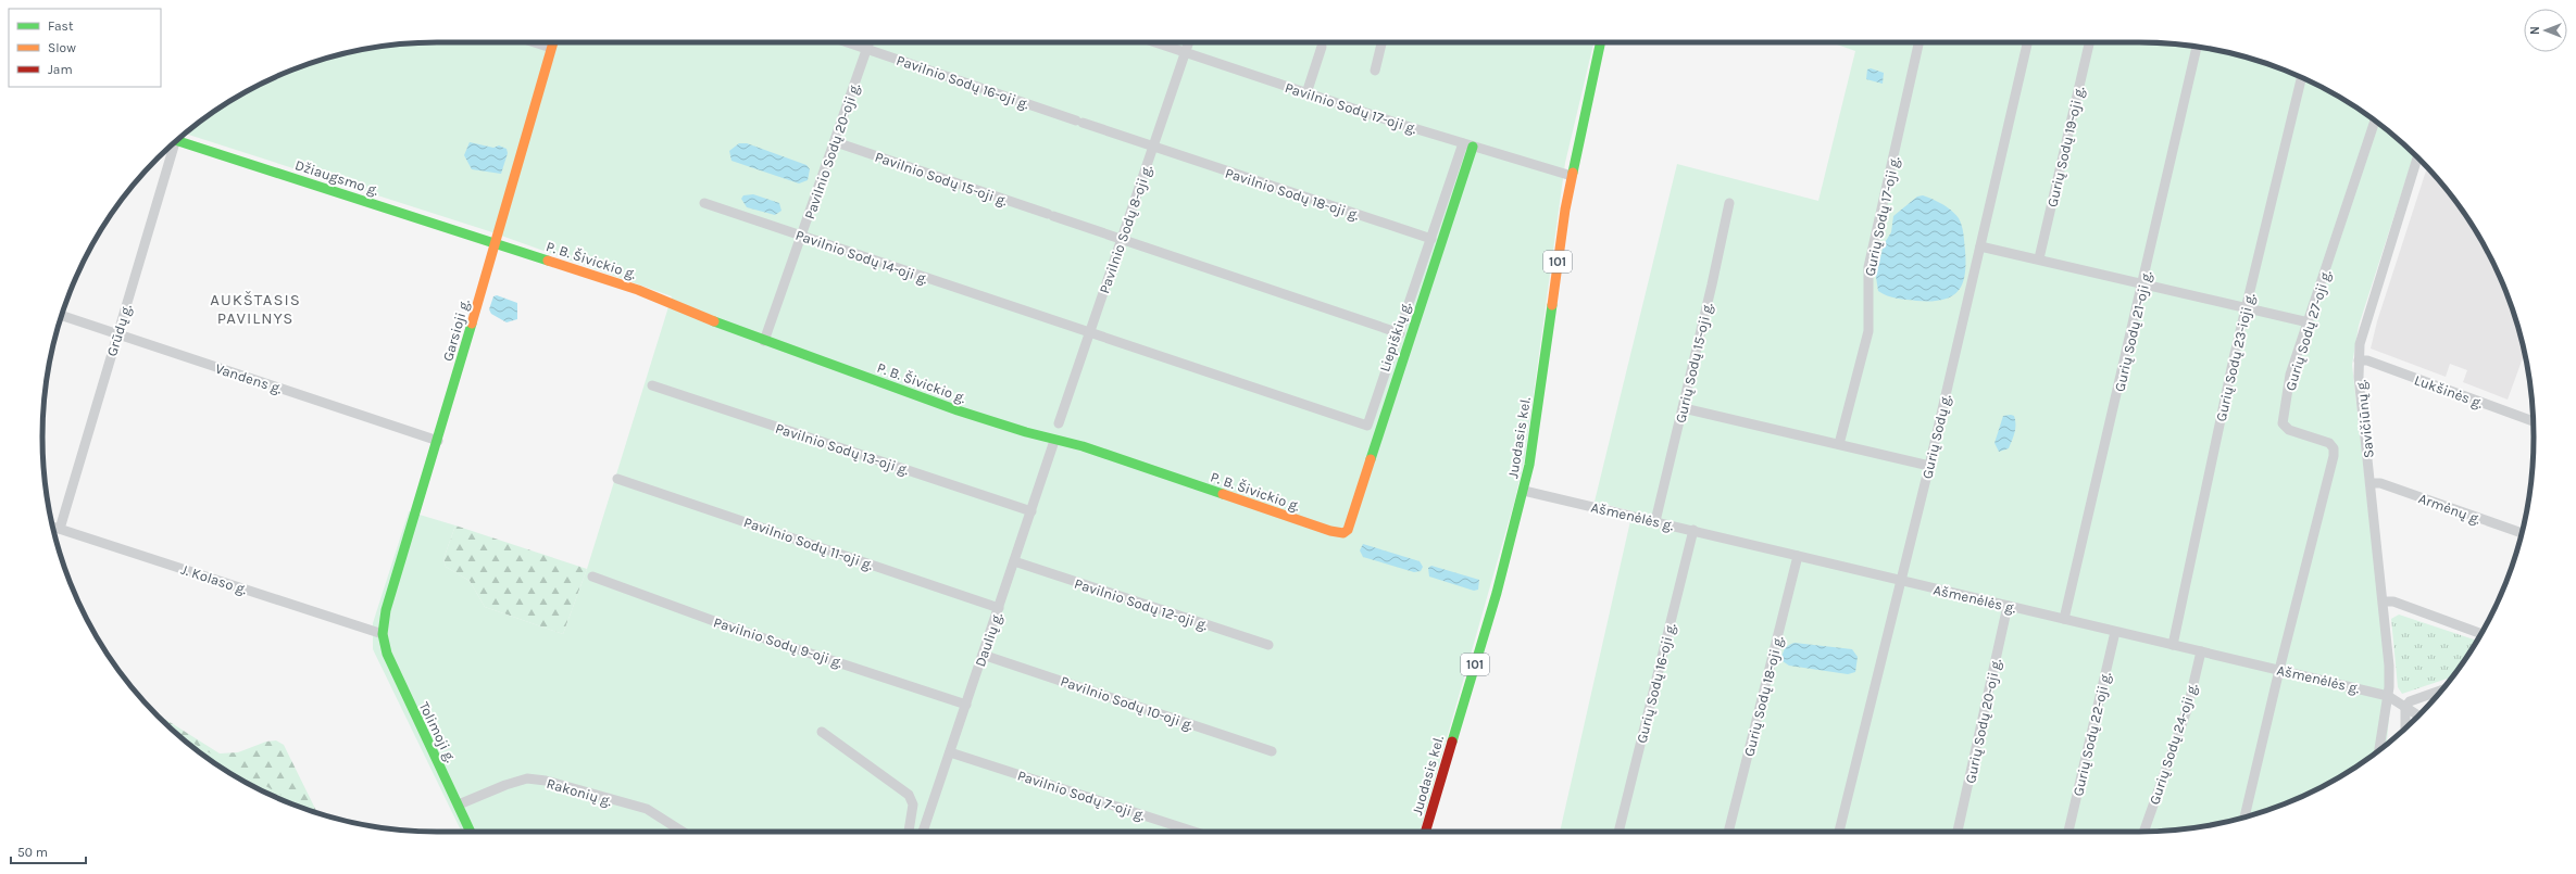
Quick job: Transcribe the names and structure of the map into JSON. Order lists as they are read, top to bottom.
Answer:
{
  "streets": {
    "street": [
      "Pavilnio Sodų 16-oji g.",
      "Pavilnio Sodų 17-oji g.",
      "Gurių Sodų 19-oji g.",
      "Pavilnio Sodų 20-oji g.",
      "Džiaugsmo g.",
      "Pavilnio Sodų 15-oji g.",
      "Pavilnio Sodų 18-oji g.",
      "Gurių Sodų 17-oji g.",
      "Pavilnio Sodų 8-oji g.",
      "Pavilnio Sodų 14-oji g.",
      "P. B. Šivickio g.",
      "101",
      "Grūdų g.",
      "Garsioji g.",
      "Gurių Sodų 27-oji g.",
      "Gurių Sodų 21-oji g.",
      "Liepiškių g.",
      "Gurių Sodų 23-ioji g.",
      "Gurių Sodų 15-oji g.",
      "Vandens g.",
      "Lukšinės g.",
      "Savičiūnų g.",
      "Gurių Sodų g.",
      "Juodasis kel.",
      "Pavilnio Sodų 13-oji g.",
      "Armėnų g.",
      "Ašmenėlės g.",
      "Pavilnio Sodų 11-oji g.",
      "J. Kolaso g.",
      "Pavilnio Sodų 12-oji g.",
      "Daulių g.",
      "Pavilnio Sodų 9-oji g.",
      "Gurių Sodų 16-oji g.",
      "Gurių Sodų 18-oji g.",
      "Pavilnio Sodų 10-oji g.",
      "Gurių Sodų 20-oji g.",
      "Tolimoji g.",
      "Gurių Sodų 22-oji g.",
      "Gurių Sodų 24-oji g.",
      "Rakonių g.",
      "Pavilnio Sodų 7-oji g."
    ]
  },
  "crossings": [
    ["Pavilnio Sodų 16-oji g.", "Pavilnio Sodų 20-oji g."],
    ["Pavilnio Sodų 16-oji g.", "Pavilnio Sodų 18-oji g."],
    ["Pavilnio Sodų 16-oji g.", "Pavilnio Sodų 8-oji g."],
    ["Pavilnio Sodų 17-oji g.", "Pavilnio Sodų 8-oji g."],
    ["Pavilnio Sodų 17-oji g.", "Liepiškių g."],
    ["Pavilnio Sodų 17-oji g.", "Juodasis kel."],
    ["Pavilnio Sodų 20-oji g.", "Pavilnio Sodų 15-oji g."],
    ["Pavilnio Sodų 20-oji g.", "Pavilnio Sodų 14-oji g."],
    ["Pavilnio Sodų 20-oji g.", "P. B. Šivickio g."],
    ["Džiaugsmo g.", "P. B. Šivickio g."],
    ["Džiaugsmo g.", "Garsioji g."],
    ["Pavilnio Sodų 15-oji g.", "Pavilnio Sodų 8-oji g."],
    ["Pavilnio Sodų 15-oji g.", "Pavilnio Sodų 14-oji g."],
    ["Pavilnio Sodų 18-oji g.", "Pavilnio Sodų 8-oji g."],
    ["Pavilnio Sodų 8-oji g.", "Pavilnio Sodų 14-oji g."],
    ["P. B. Šivickio g.", "Garsioji g."],
    ["P. B. Šivickio g.", "Liepiškių g."],
    ["P. B. Šivickio g.", "Daulių g."],
    ["Grūdų g.", "Vandens g."],
    ["Grūdų g.", "J. Kolaso g."],
    ["Garsioji g.", "Vandens g."],
    ["Garsioji g.", "J. Kolaso g."],
    ["Garsioji g.", "Tolimoji g."],
    ["Gurių Sodų 27-oji g.", "Ašmenėlės g."],
    ["Gurių Sodų 21-oji g.", "Ašmenėlės g."],
    ["Gurių Sodų 23-ioji g.", "Ašmenėlės g."],
    ["Gurių Sodų 15-oji g.", "Ašmenėlės g."],
    ["Lukšinės g.", "Savičiūnų g."],
    ["Savičiūnų g.", "Armėnų g."],
    ["Savičiūnų g.", "Ašmenėlės g."],
    ["Gurių Sodų g.", "Ašmenėlės g."],
    ["Juodasis kel.", "Ašmenėlės g."],
    ["Pavilnio Sodų 13-oji g.", "Daulių g."],
    ["Ašmenėlės g.", "Gurių Sodų 16-oji g."],
    ["Ašmenėlės g.", "Gurių Sodų 18-oji g."],
    ["Ašmenėlės g.", "Gurių Sodų 20-oji g."],
    ["Ašmenėlės g.", "Gurių Sodų 22-oji g."],
    ["Ašmenėlės g.", "Gurių Sodų 24-oji g."],
    ["Pavilnio Sodų 11-oji g.", "Daulių g."],
    ["J. Kolaso g.", "Tolimoji g."],
    ["Pavilnio Sodų 12-oji g.", "Daulių g."],
    ["Daulių g.", "Pavilnio Sodų 9-oji g."],
    ["Daulių g.", "Pavilnio Sodų 10-oji g."],
    ["Daulių g.", "Pavilnio Sodų 7-oji g."],
    ["Tolimoji g.", "Rakonių g."]
  ],
  "districts": ["AUKŠTASIS PAVILNYS"],
  "legend": ["Fast", "Slow", "Jam"],
  "scale_bar": "50 m",
  "north": "left"
}
